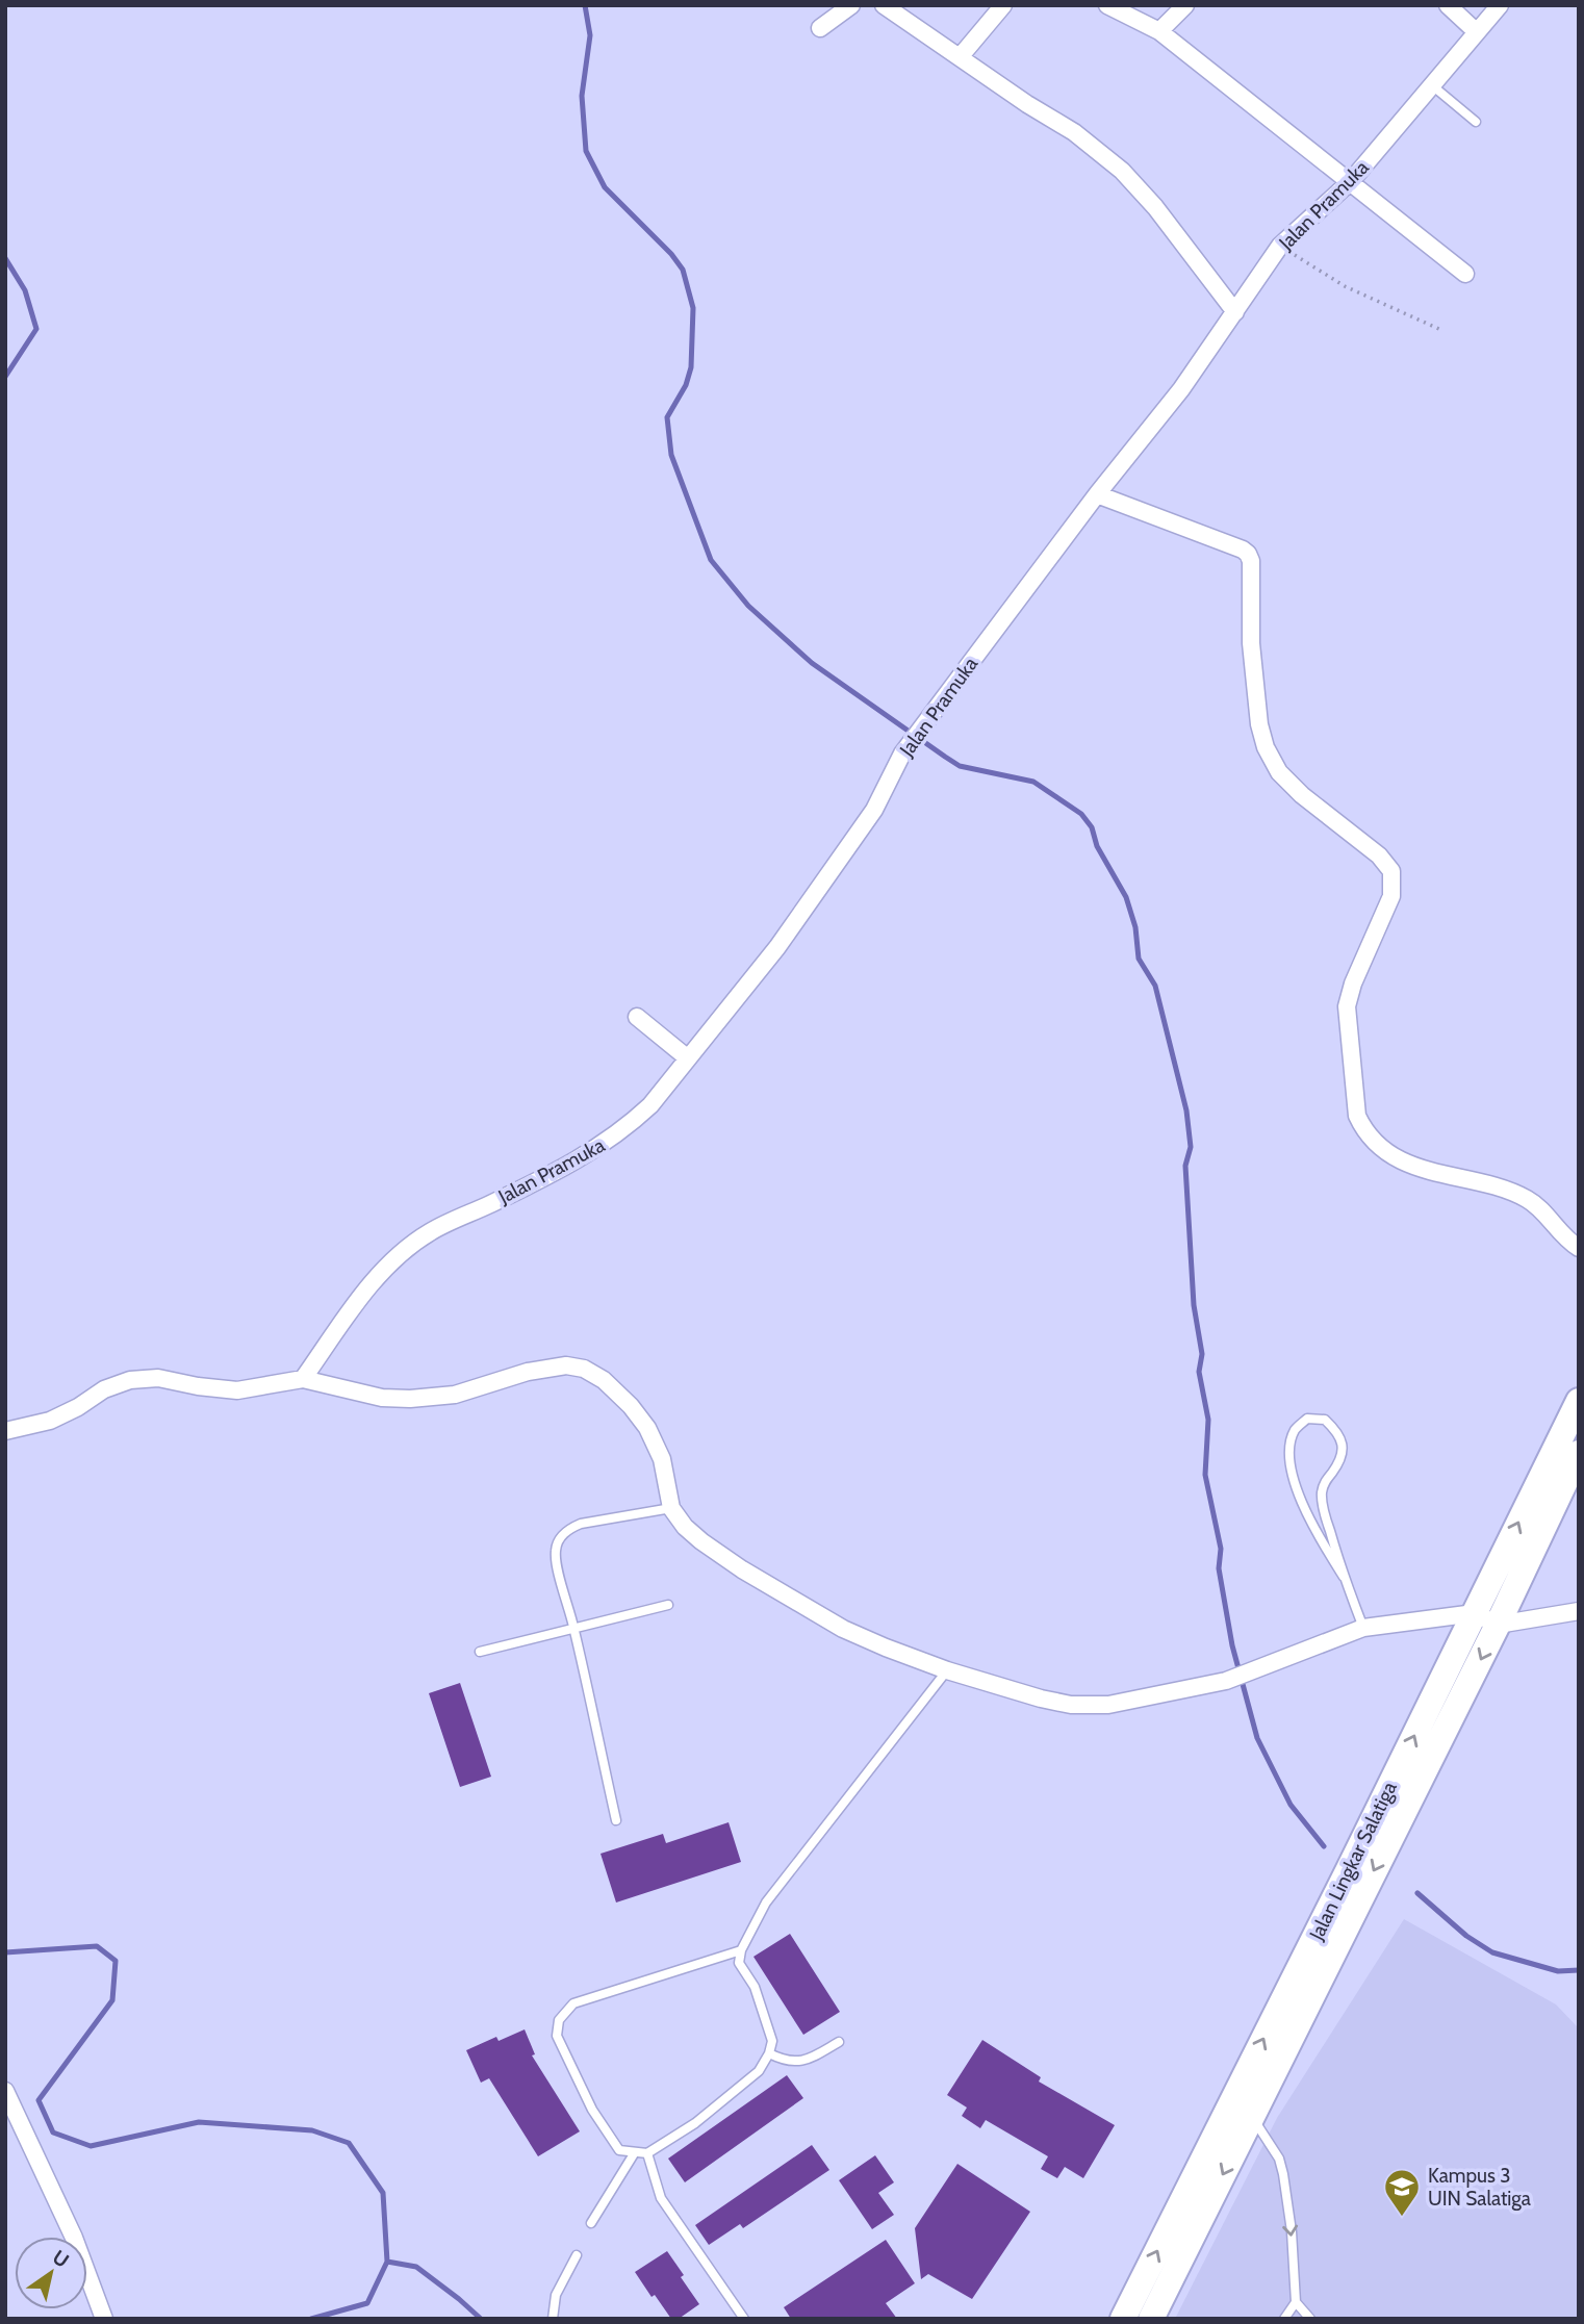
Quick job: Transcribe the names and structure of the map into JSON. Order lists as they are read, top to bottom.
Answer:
{
  "streets": {
    "highway": ["Jalan Lingkar Salatiga"],
    "street": ["Jalan Pramuka"]
  },
  "places": {
    "school or university": ["Kampus 3 UIN Salatiga"]
  },
  "north": "top right"
}
